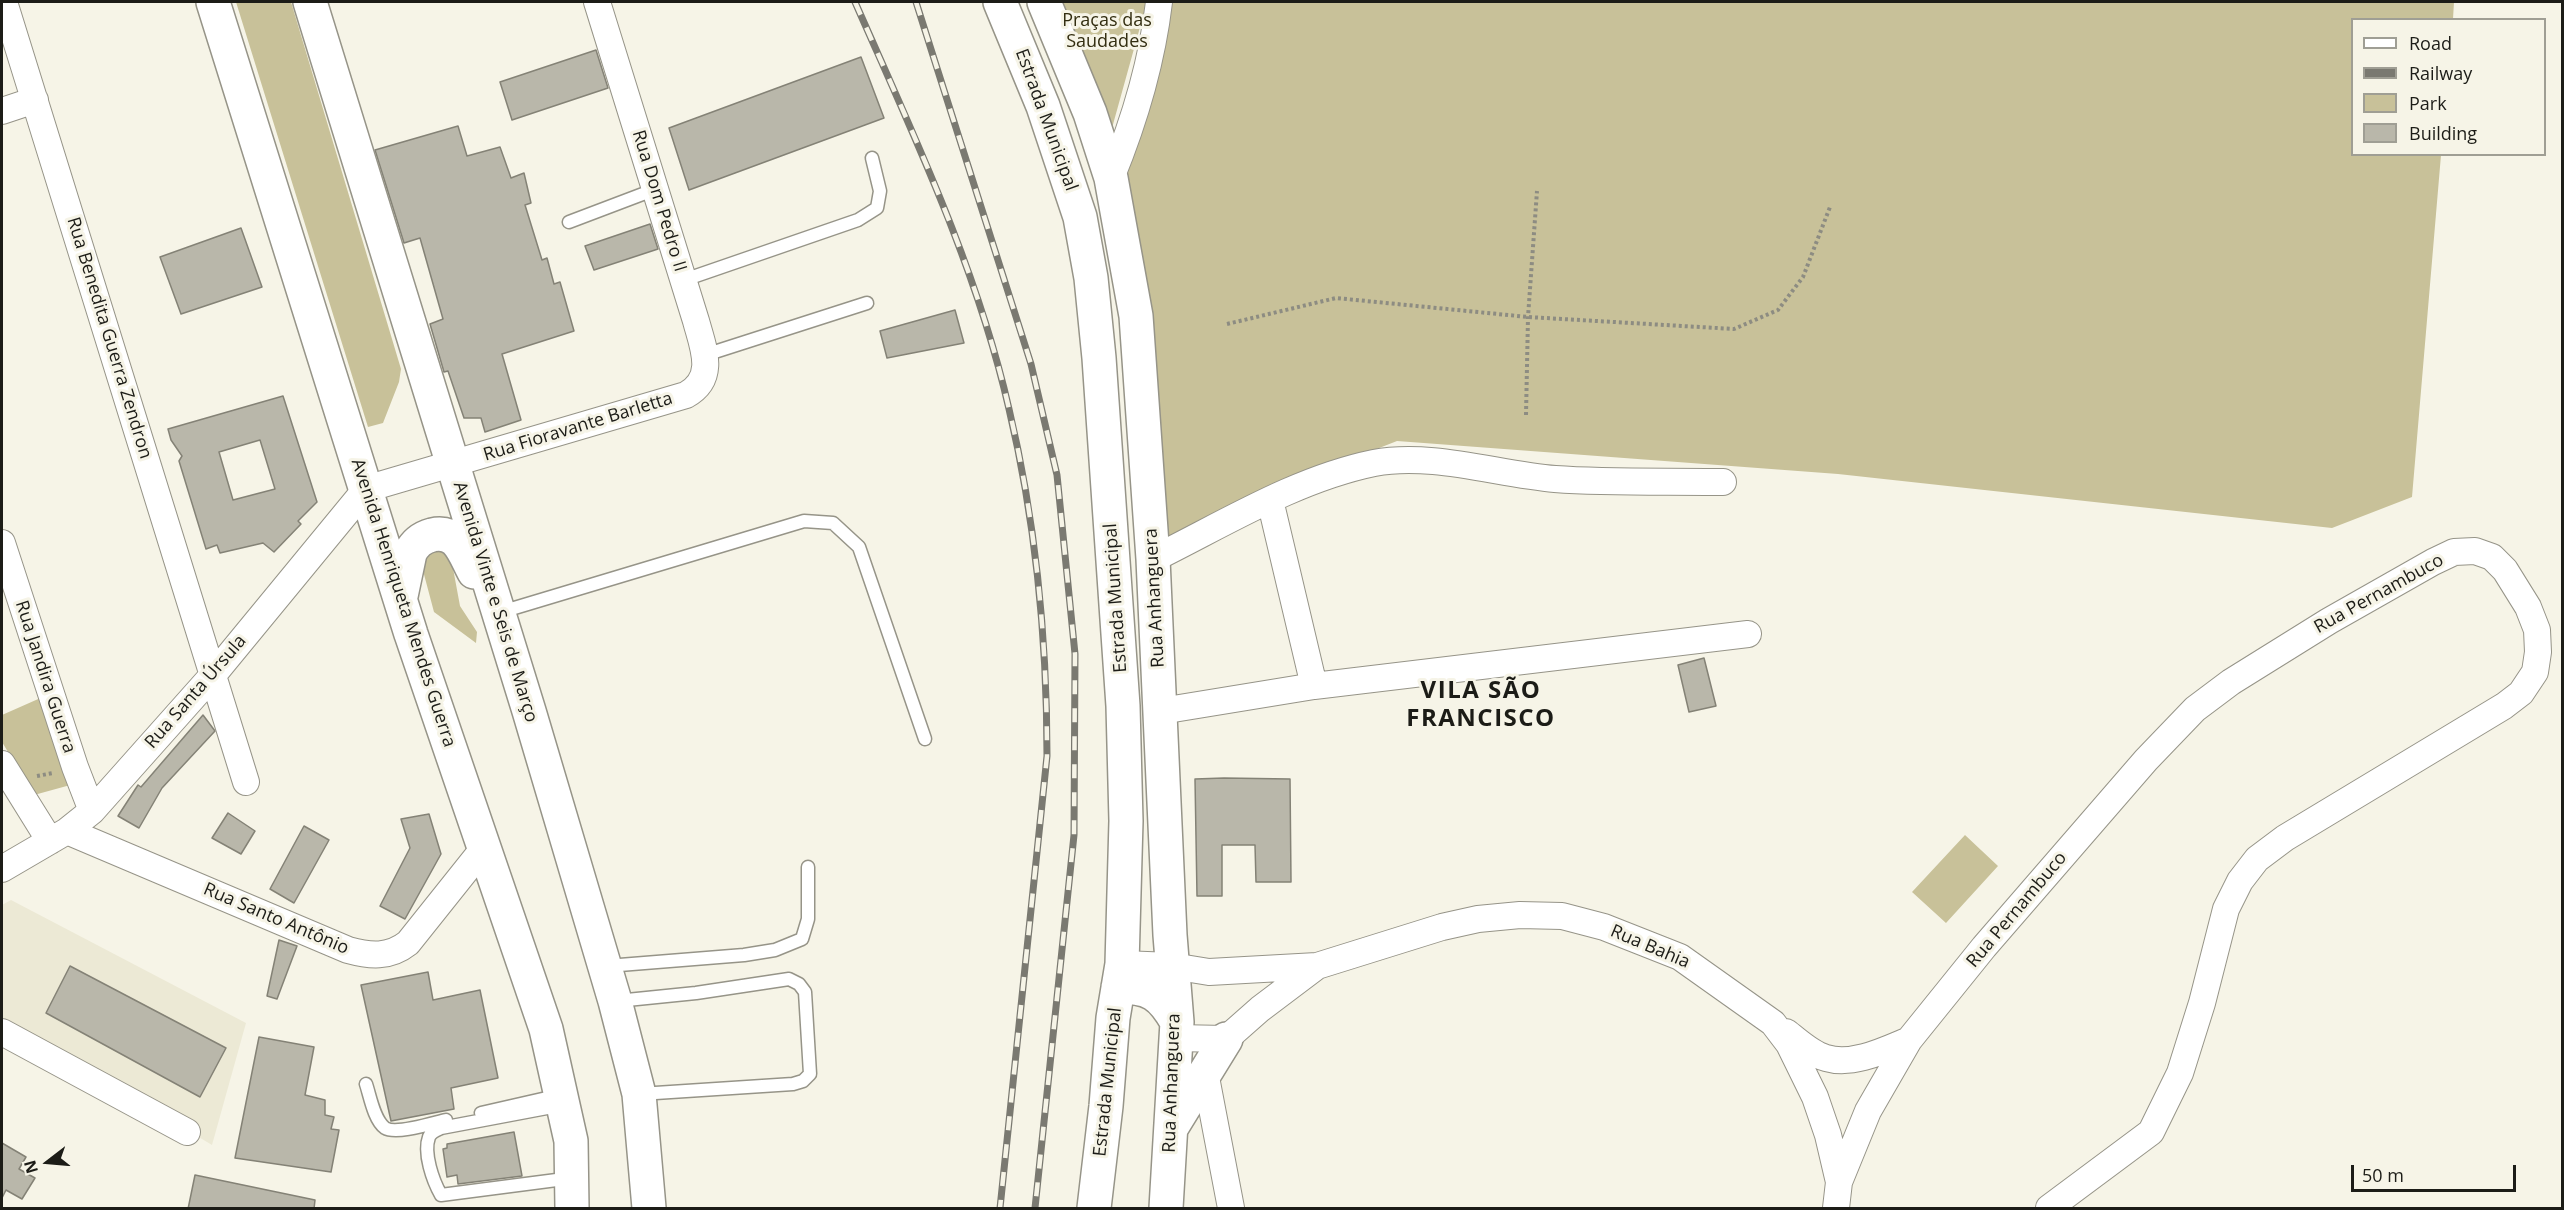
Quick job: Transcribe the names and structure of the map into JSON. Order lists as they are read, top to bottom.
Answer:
{
  "streets": {
    "main road": [
      "Estrada Municipal",
      "Rua Anhanguera",
      "Avenida Vinte e Seis de Março",
      "Avenida Henriqueta Mendes Guerra"
    ],
    "street": [
      "Rua Dom Pedro II",
      "Rua Benedita Guerra Zendron",
      "Rua Fioravante Barletta",
      "Rua Pernambuco",
      "Rua Jandira Guerra",
      "Rua Santa Úrsula",
      "Rua Santo Antônio",
      "Rua Bahia"
    ]
  },
  "crossings": [
    ["Rua Dom Pedro II", "Rua Fioravante Barletta"],
    ["Rua Benedita Guerra Zendron", "Rua Santa Úrsula"],
    ["Rua Fioravante Barletta", "Avenida Vinte e Seis de Março"],
    ["Rua Fioravante Barletta", "Avenida Henriqueta Mendes Guerra"],
    ["Rua Fioravante Barletta", "Rua Santa Úrsula"],
    ["Rua Pernambuco", "Rua Bahia"],
    ["Avenida Henriqueta Mendes Guerra", "Rua Santa Úrsula"],
    ["Avenida Henriqueta Mendes Guerra", "Rua Santo Antônio"],
    ["Rua Jandira Guerra", "Rua Santa Úrsula"],
    ["Rua Santa Úrsula", "Rua Santo Antônio"]
  ],
  "districts": ["VILA SÃO FRANCISCO"],
  "parks": ["Praças das Saudades"],
  "legend": [
    "Road",
    "Railway",
    "Park",
    "Building"
  ],
  "scale_bar": "50 m",
  "north": "left"
}
